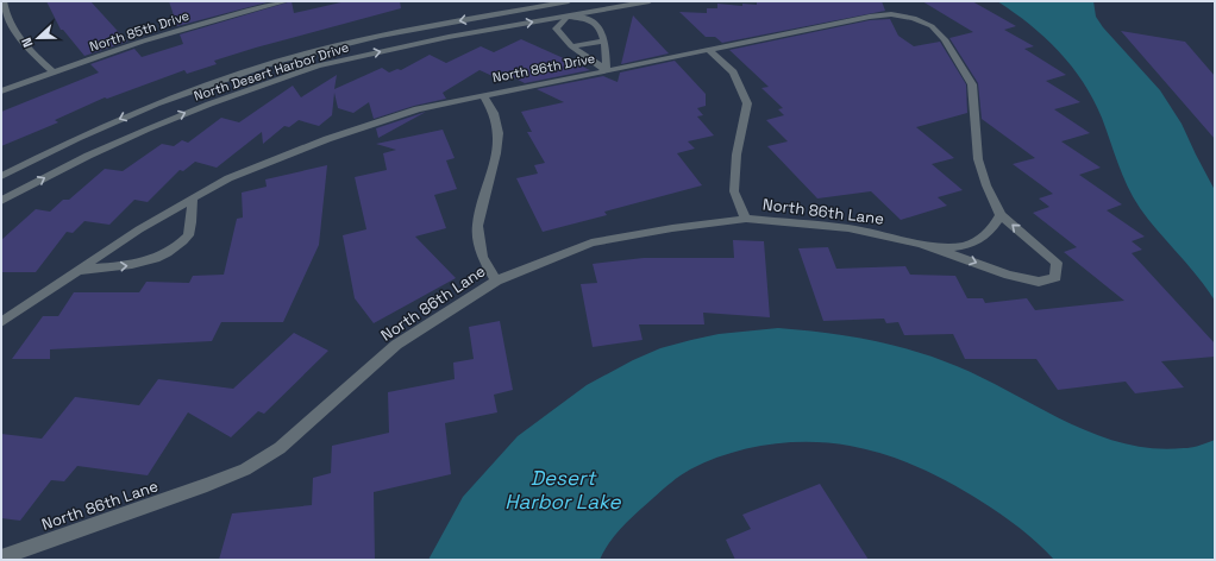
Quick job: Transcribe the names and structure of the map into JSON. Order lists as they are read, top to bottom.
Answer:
{
  "streets": {
    "street": [
      "North 85th Drive",
      "North 86th Drive",
      "North Desert Harbor Drive",
      "North 86th Lane"
    ]
  },
  "crossings": [
    ["North 86th Drive", "North 86th Lane"]
  ],
  "water": ["Desert Harbor Lake"],
  "north": "left"
}
